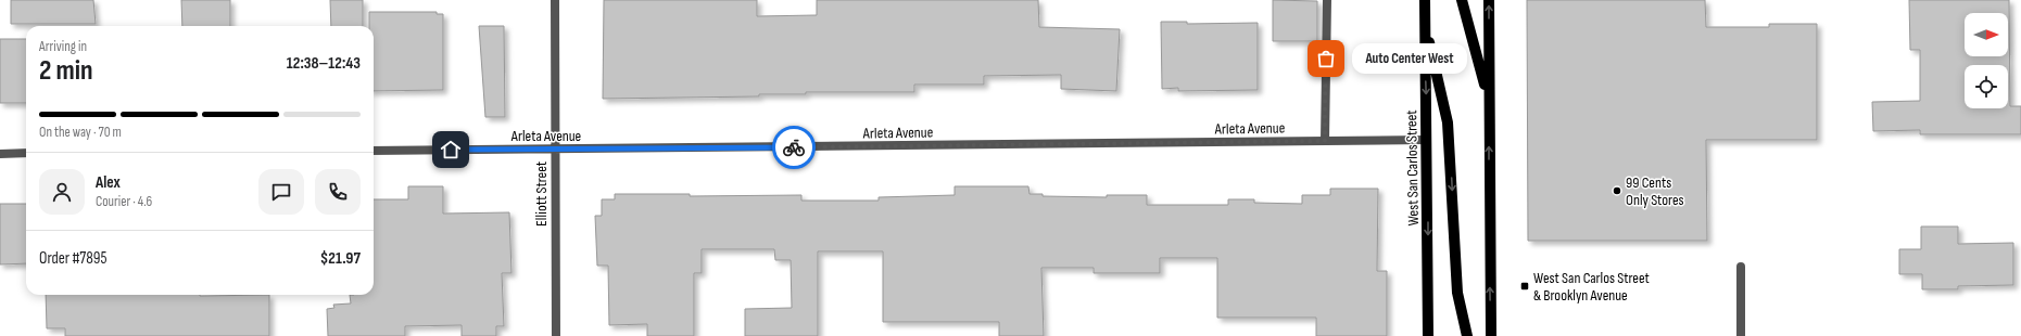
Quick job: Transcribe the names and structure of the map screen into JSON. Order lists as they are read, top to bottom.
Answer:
{
  "streets": {
    "main road": ["West San Carlos Street"],
    "street": ["Arleta Avenue", "Elliott Street"]
  },
  "crossings": [
    ["Arleta Avenue", "West San Carlos Street"],
    ["Arleta Avenue", "Elliott Street"]
  ],
  "places": {
    "other": ["Auto Center West", "99 Cents Only Stores"],
    "transit": ["West San Carlos Street & Brooklyn Avenue"]
  },
  "north": "right",
  "page": {
    "heading": ["2 min", "Arriving in", "12:38–12:43"],
    "panel": [
      "Alex",
      "Courier · 4.6",
      "Order #7895",
      "$21.97"
    ],
    "bubble": "Auto Center West",
    "bar": "On the way · 70 m"
  }
}
